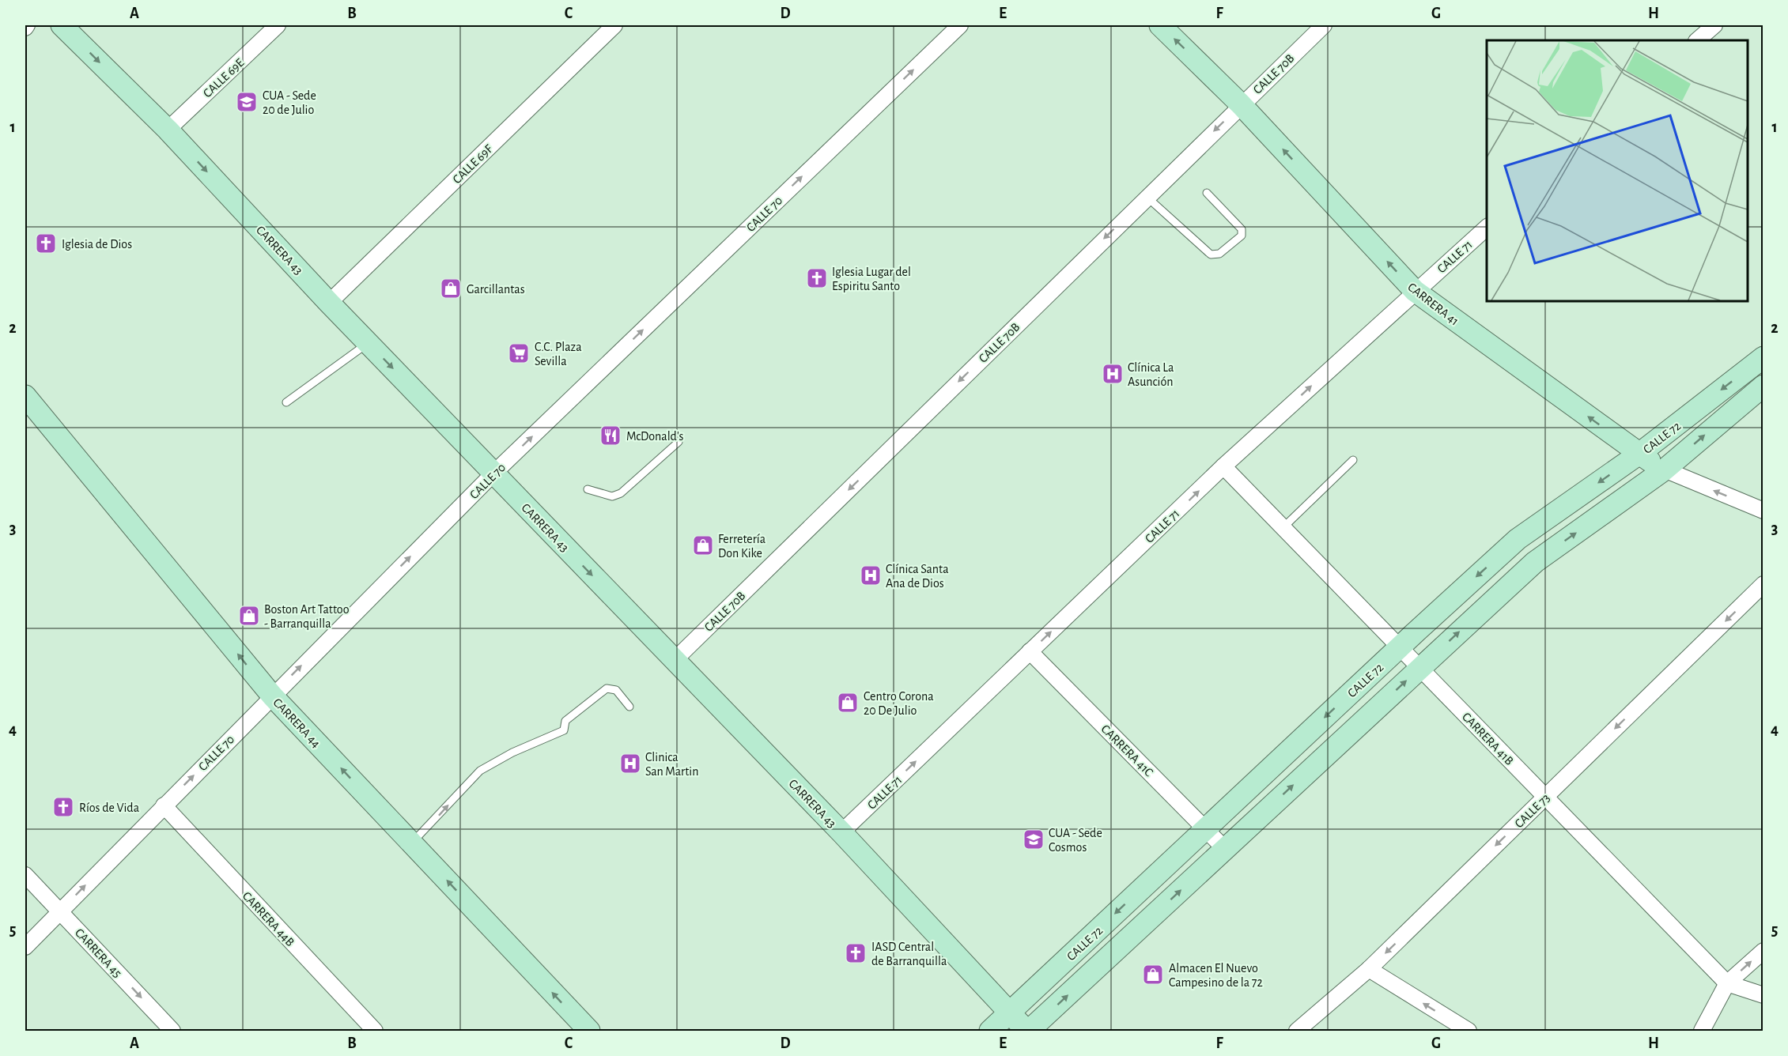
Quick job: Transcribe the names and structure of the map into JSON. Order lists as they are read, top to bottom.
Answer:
{
  "streets": {
    "street": [
      "CALLE 70B",
      "CALLE 69E",
      "CALLE 69F",
      "CALLE 70",
      "CARRERA 43",
      "CALLE 71",
      "CARRERA 41",
      "CALLE 72",
      "CARRERA 44",
      "CARRERA 41B",
      "CARRERA 41C",
      "CALLE 73",
      "CARRERA 44B",
      "CARRERA 45"
    ]
  },
  "crossings": [
    ["CALLE 70B", "CARRERA 43"],
    ["CALLE 70B", "CARRERA 41"],
    ["CALLE 69E", "CARRERA 43"],
    ["CALLE 69F", "CARRERA 43"],
    ["CALLE 70", "CARRERA 43"],
    ["CALLE 70", "CARRERA 44"],
    ["CALLE 70", "CARRERA 44B"],
    ["CALLE 70", "CARRERA 45"],
    ["CARRERA 43", "CALLE 71"],
    ["CARRERA 43", "CALLE 72"],
    ["CALLE 71", "CARRERA 41"],
    ["CALLE 71", "CARRERA 41B"],
    ["CALLE 71", "CARRERA 41C"],
    ["CARRERA 41", "CALLE 72"],
    ["CALLE 72", "CARRERA 41B"],
    ["CALLE 72", "CARRERA 41C"],
    ["CARRERA 41B", "CALLE 73"]
  ],
  "one_way": [
    "CALLE 70B",
    "CALLE 70",
    "CARRERA 43",
    "CALLE 71",
    "CARRERA 41",
    "CARRERA 44",
    "CALLE 73",
    "CARRERA 45"
  ],
  "places": {
    "school or university": ["CUA - Sede 20 de Julio", "CUA - Sede Cosmos"],
    "church": [
      "Iglesia de Dios",
      "Iglesia Lugar del Espiritu Santo",
      "Ríos de Vida",
      "IASD Central de Barranquilla"
    ],
    "shop": [
      "Garcillantas",
      "Ferretería Don Kike",
      "Boston Art Tattoo - Barranquilla",
      "Centro Corona 20 De Julio",
      "Almacen El Nuevo Campesino de la 72"
    ],
    "supermarket": ["C.C. Plaza Sevilla"],
    "hospital": ["Clínica La Asunción", "Clínica Santa Ana de Dios", "Clinica San Martin"],
    "restaurant": ["McDonald's"]
  },
  "grid": {
    "columns": [
      "A",
      "B",
      "C",
      "D",
      "E",
      "F",
      "G",
      "H"
    ],
    "rows": [
      "1",
      "2",
      "3",
      "4",
      "5"
    ]
  }
}
